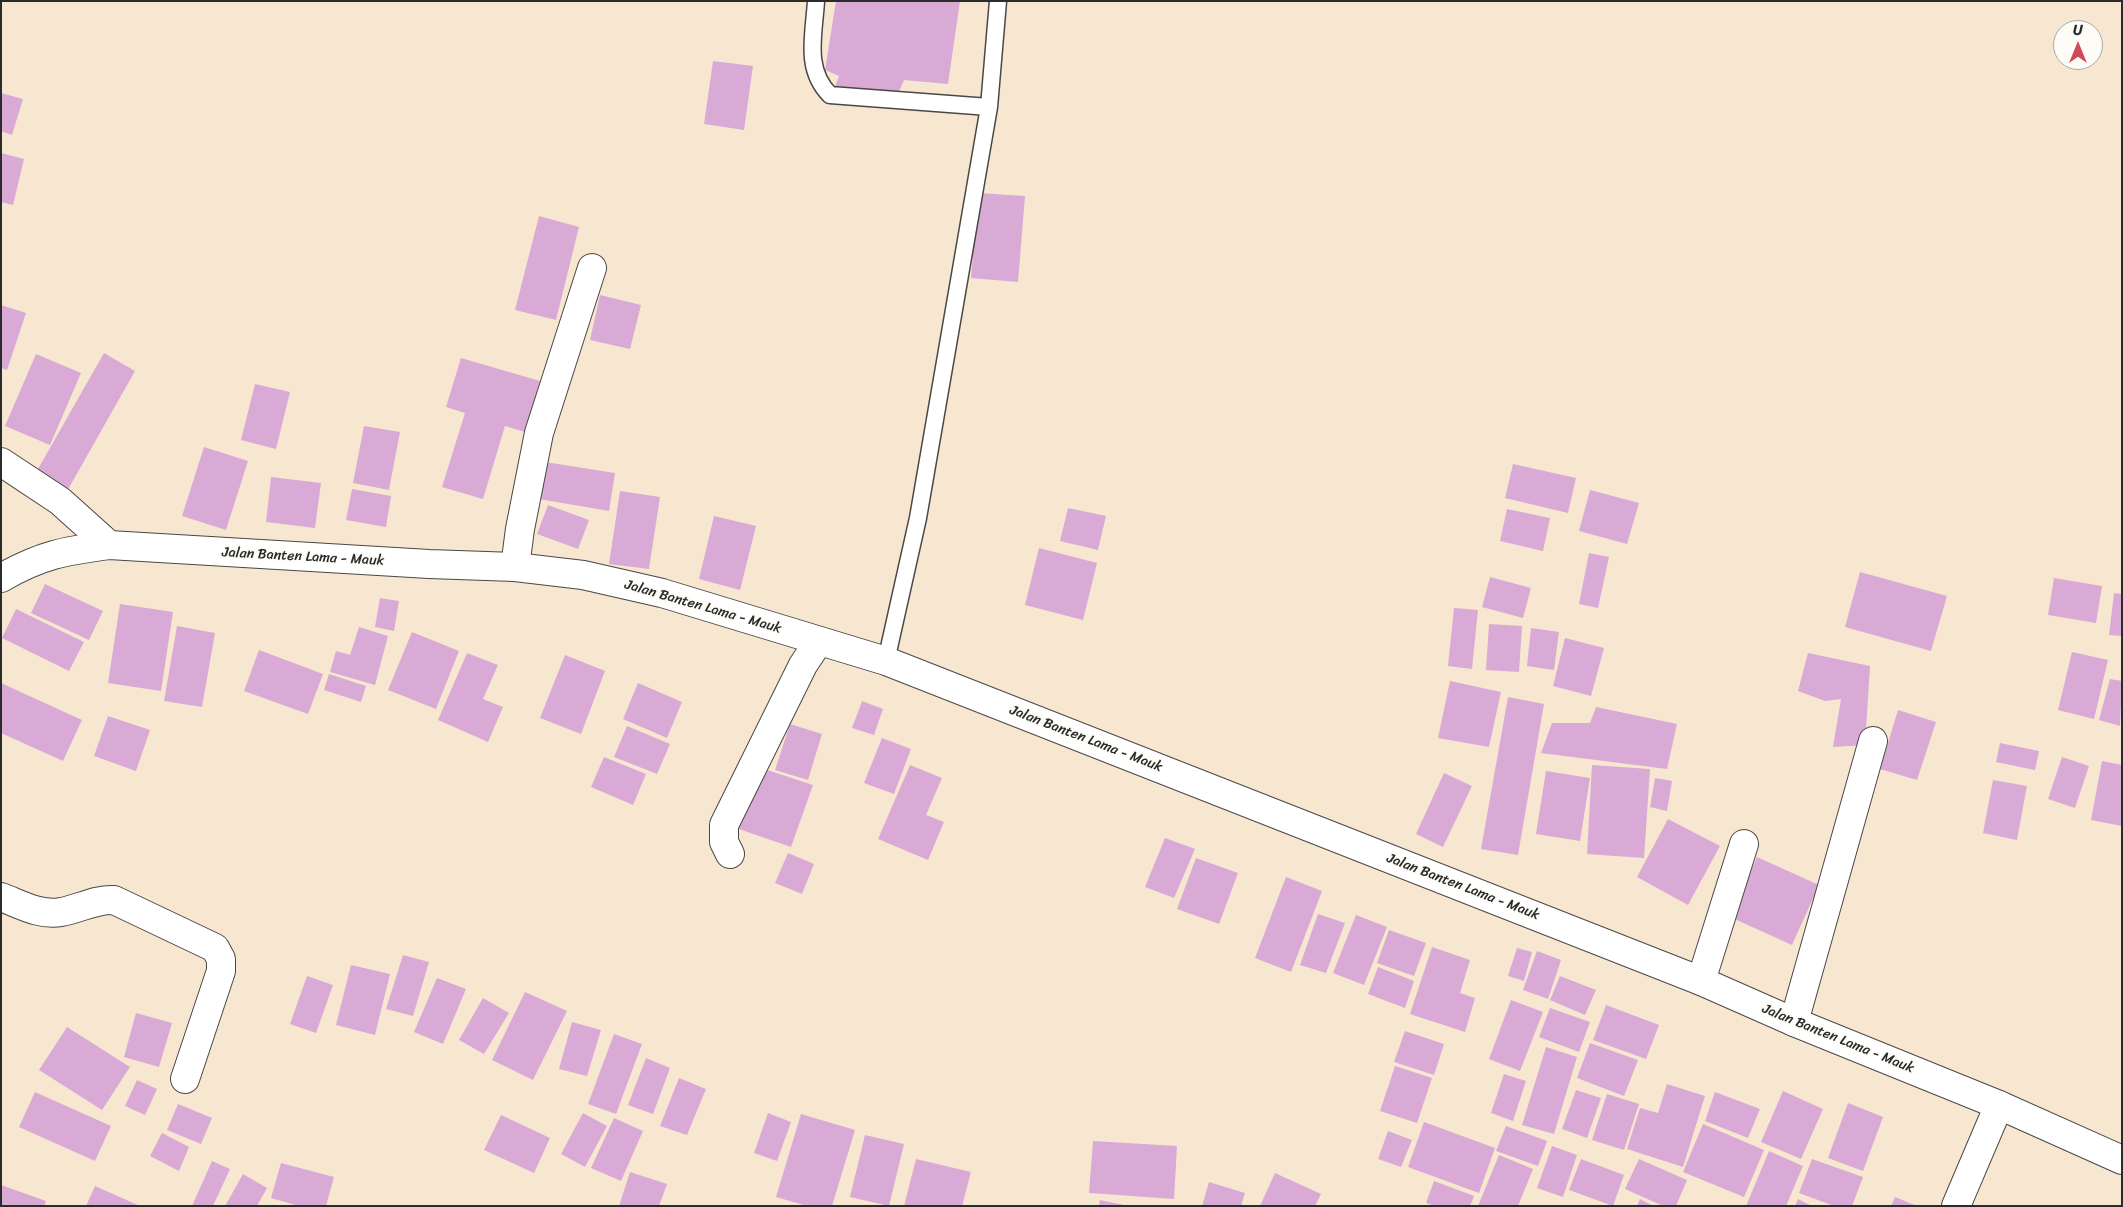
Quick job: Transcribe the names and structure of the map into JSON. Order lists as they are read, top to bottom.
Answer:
{
  "streets": {
    "main road": ["Jalan Banten Lama - Mauk"]
  },
  "north": "top"
}
